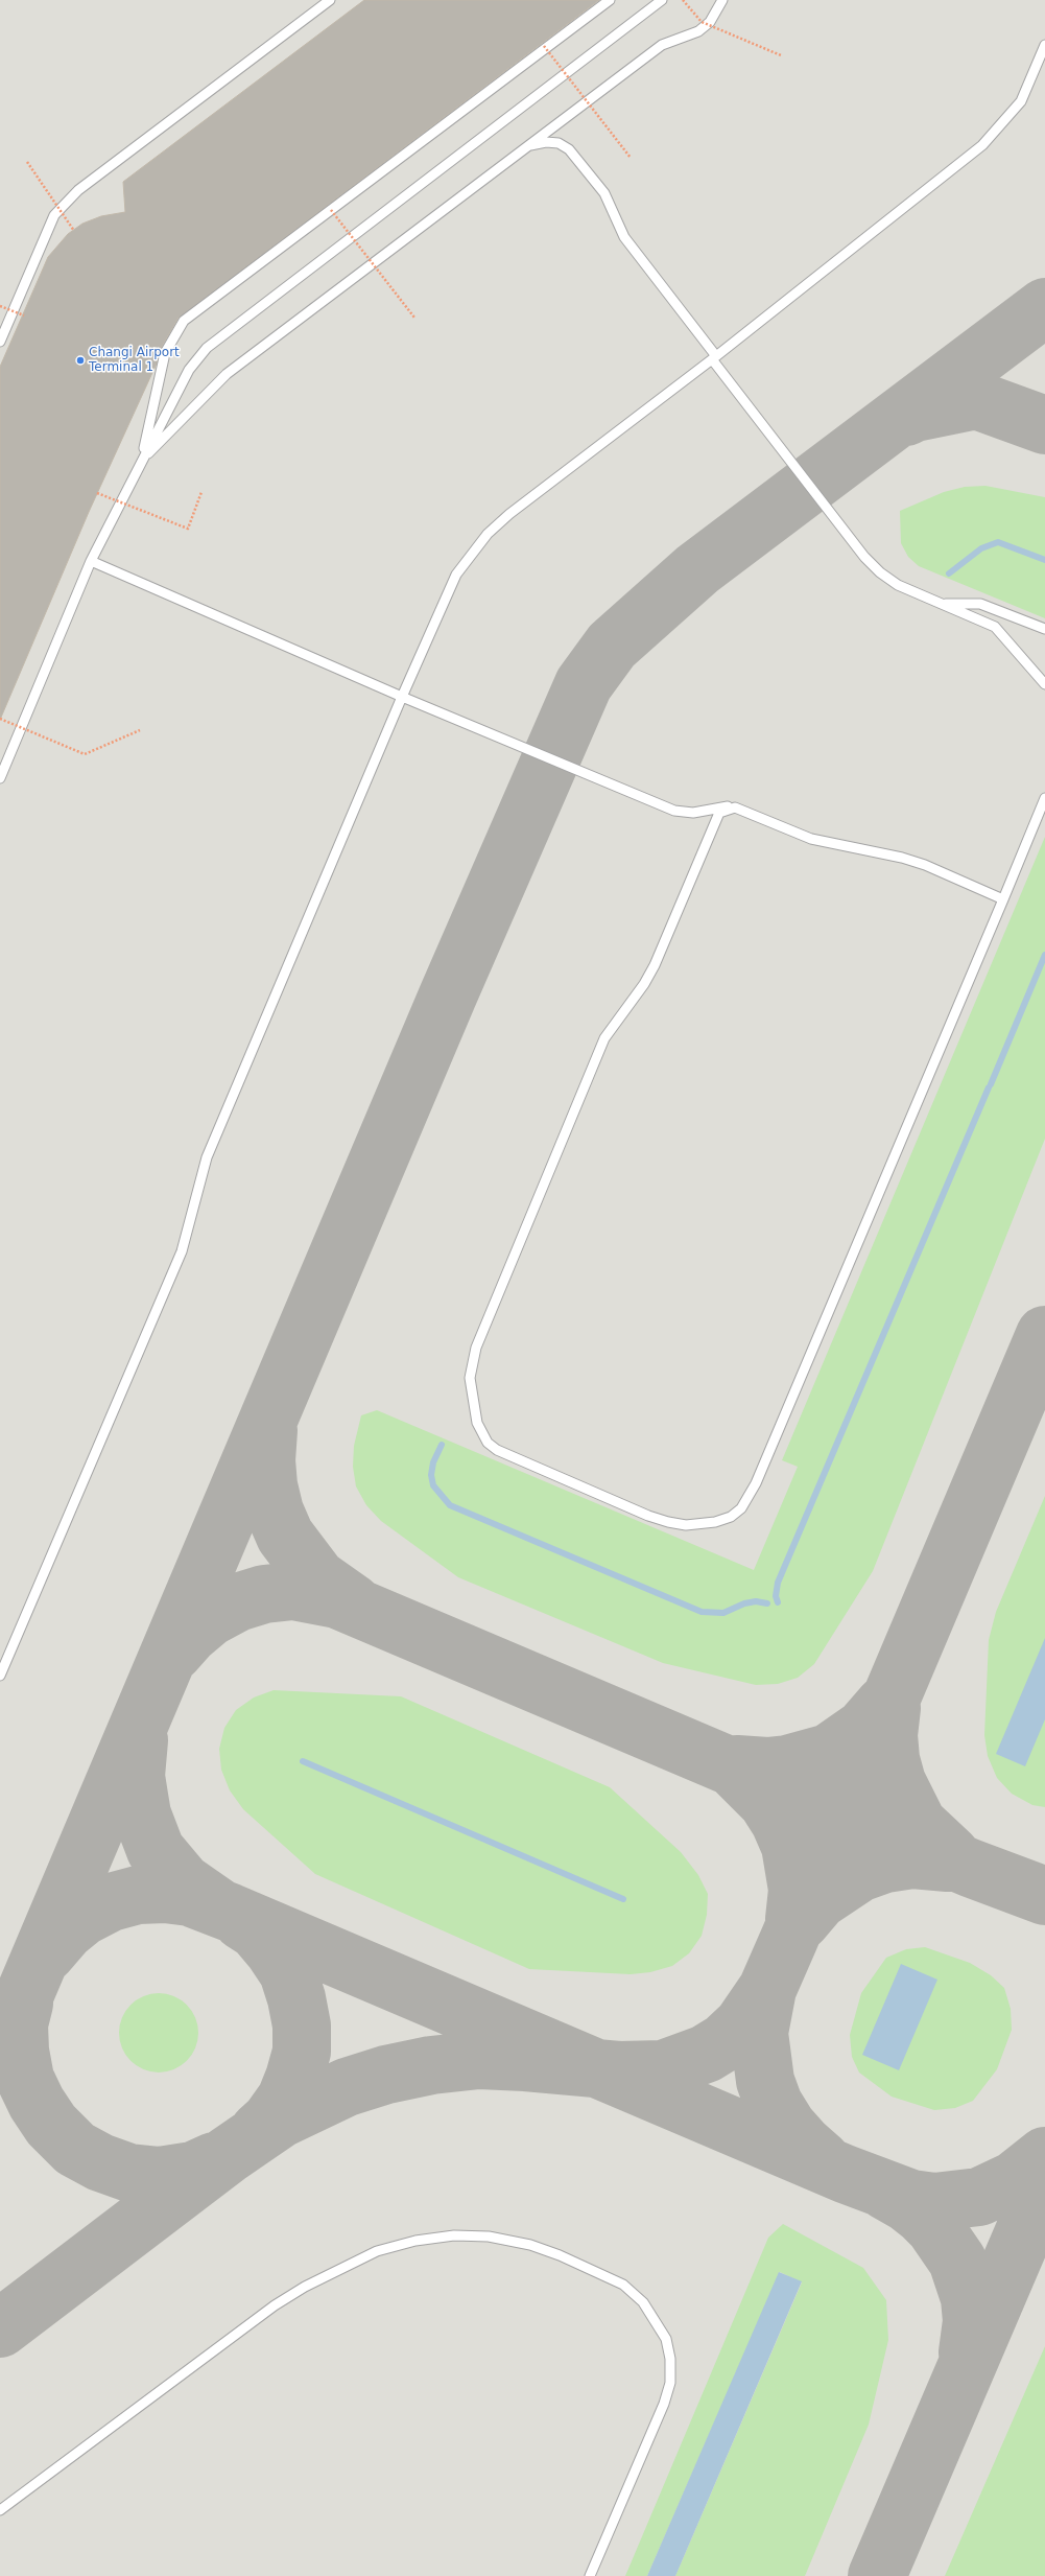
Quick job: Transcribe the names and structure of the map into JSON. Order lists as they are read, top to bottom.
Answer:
{
  "places": ["Changi Airport Terminal 1"]
}
